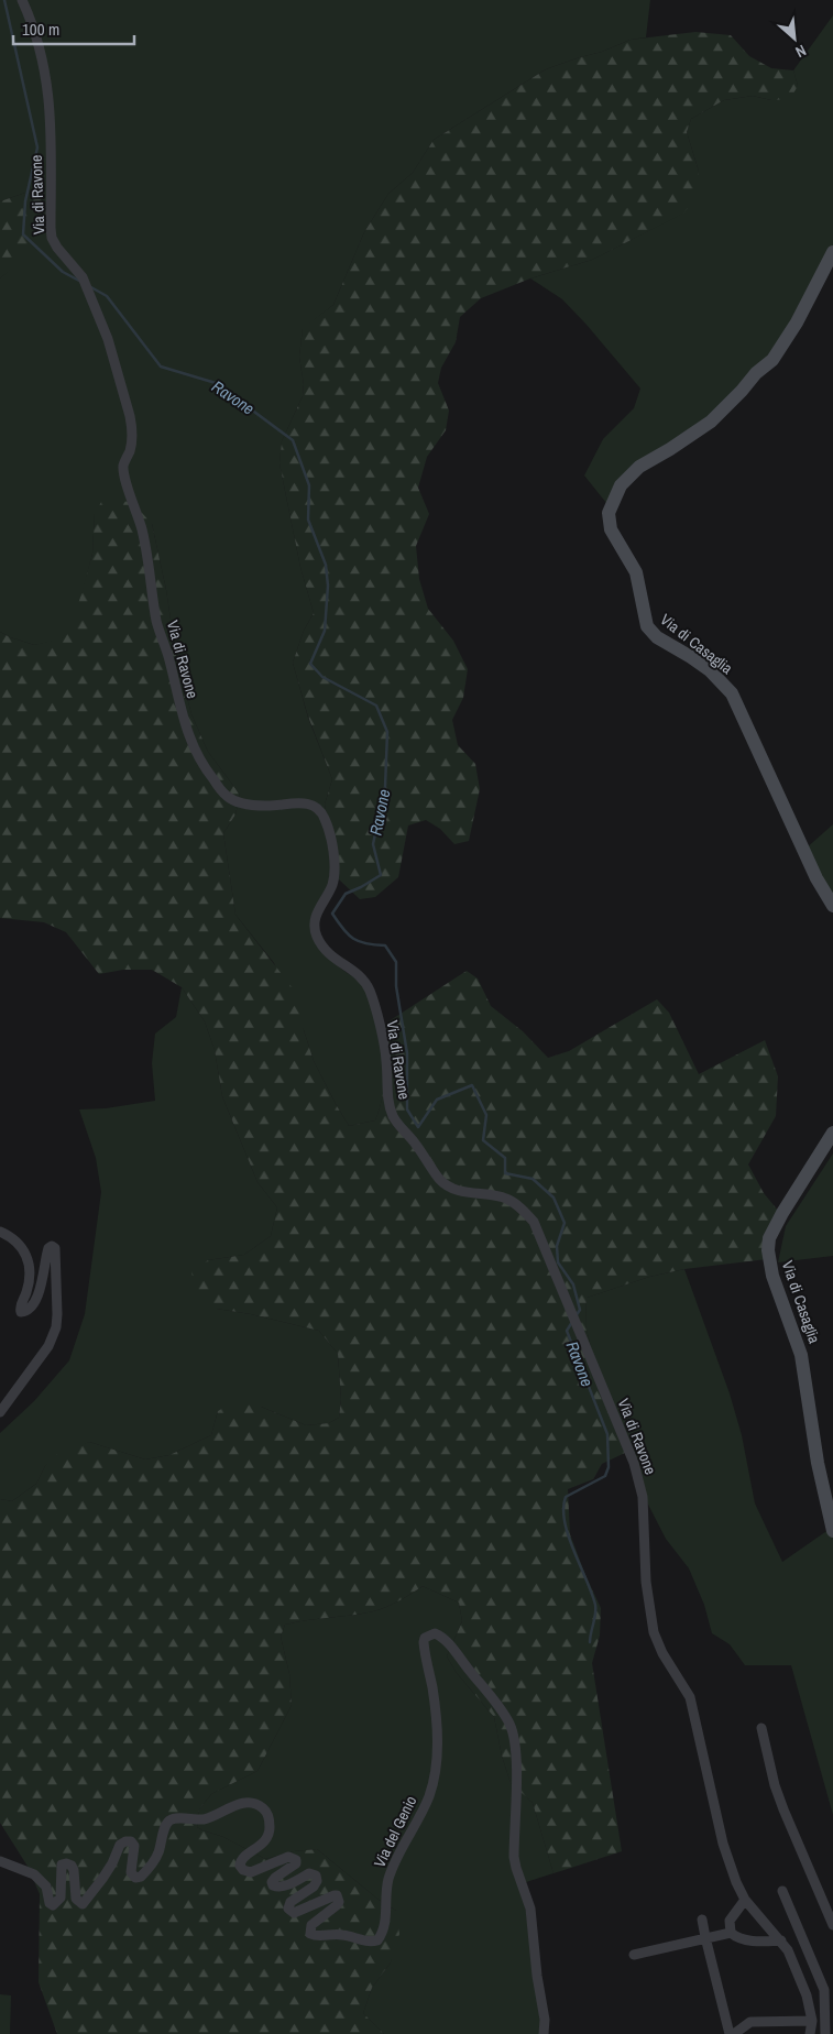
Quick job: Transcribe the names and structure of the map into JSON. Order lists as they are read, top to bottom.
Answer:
{
  "streets": {
    "street": ["Via di Ravone", "Via di Casaglia", "Via del Genio"]
  },
  "water": ["Ravone"],
  "scale_bar": "100 m",
  "north": "bottom right"
}
